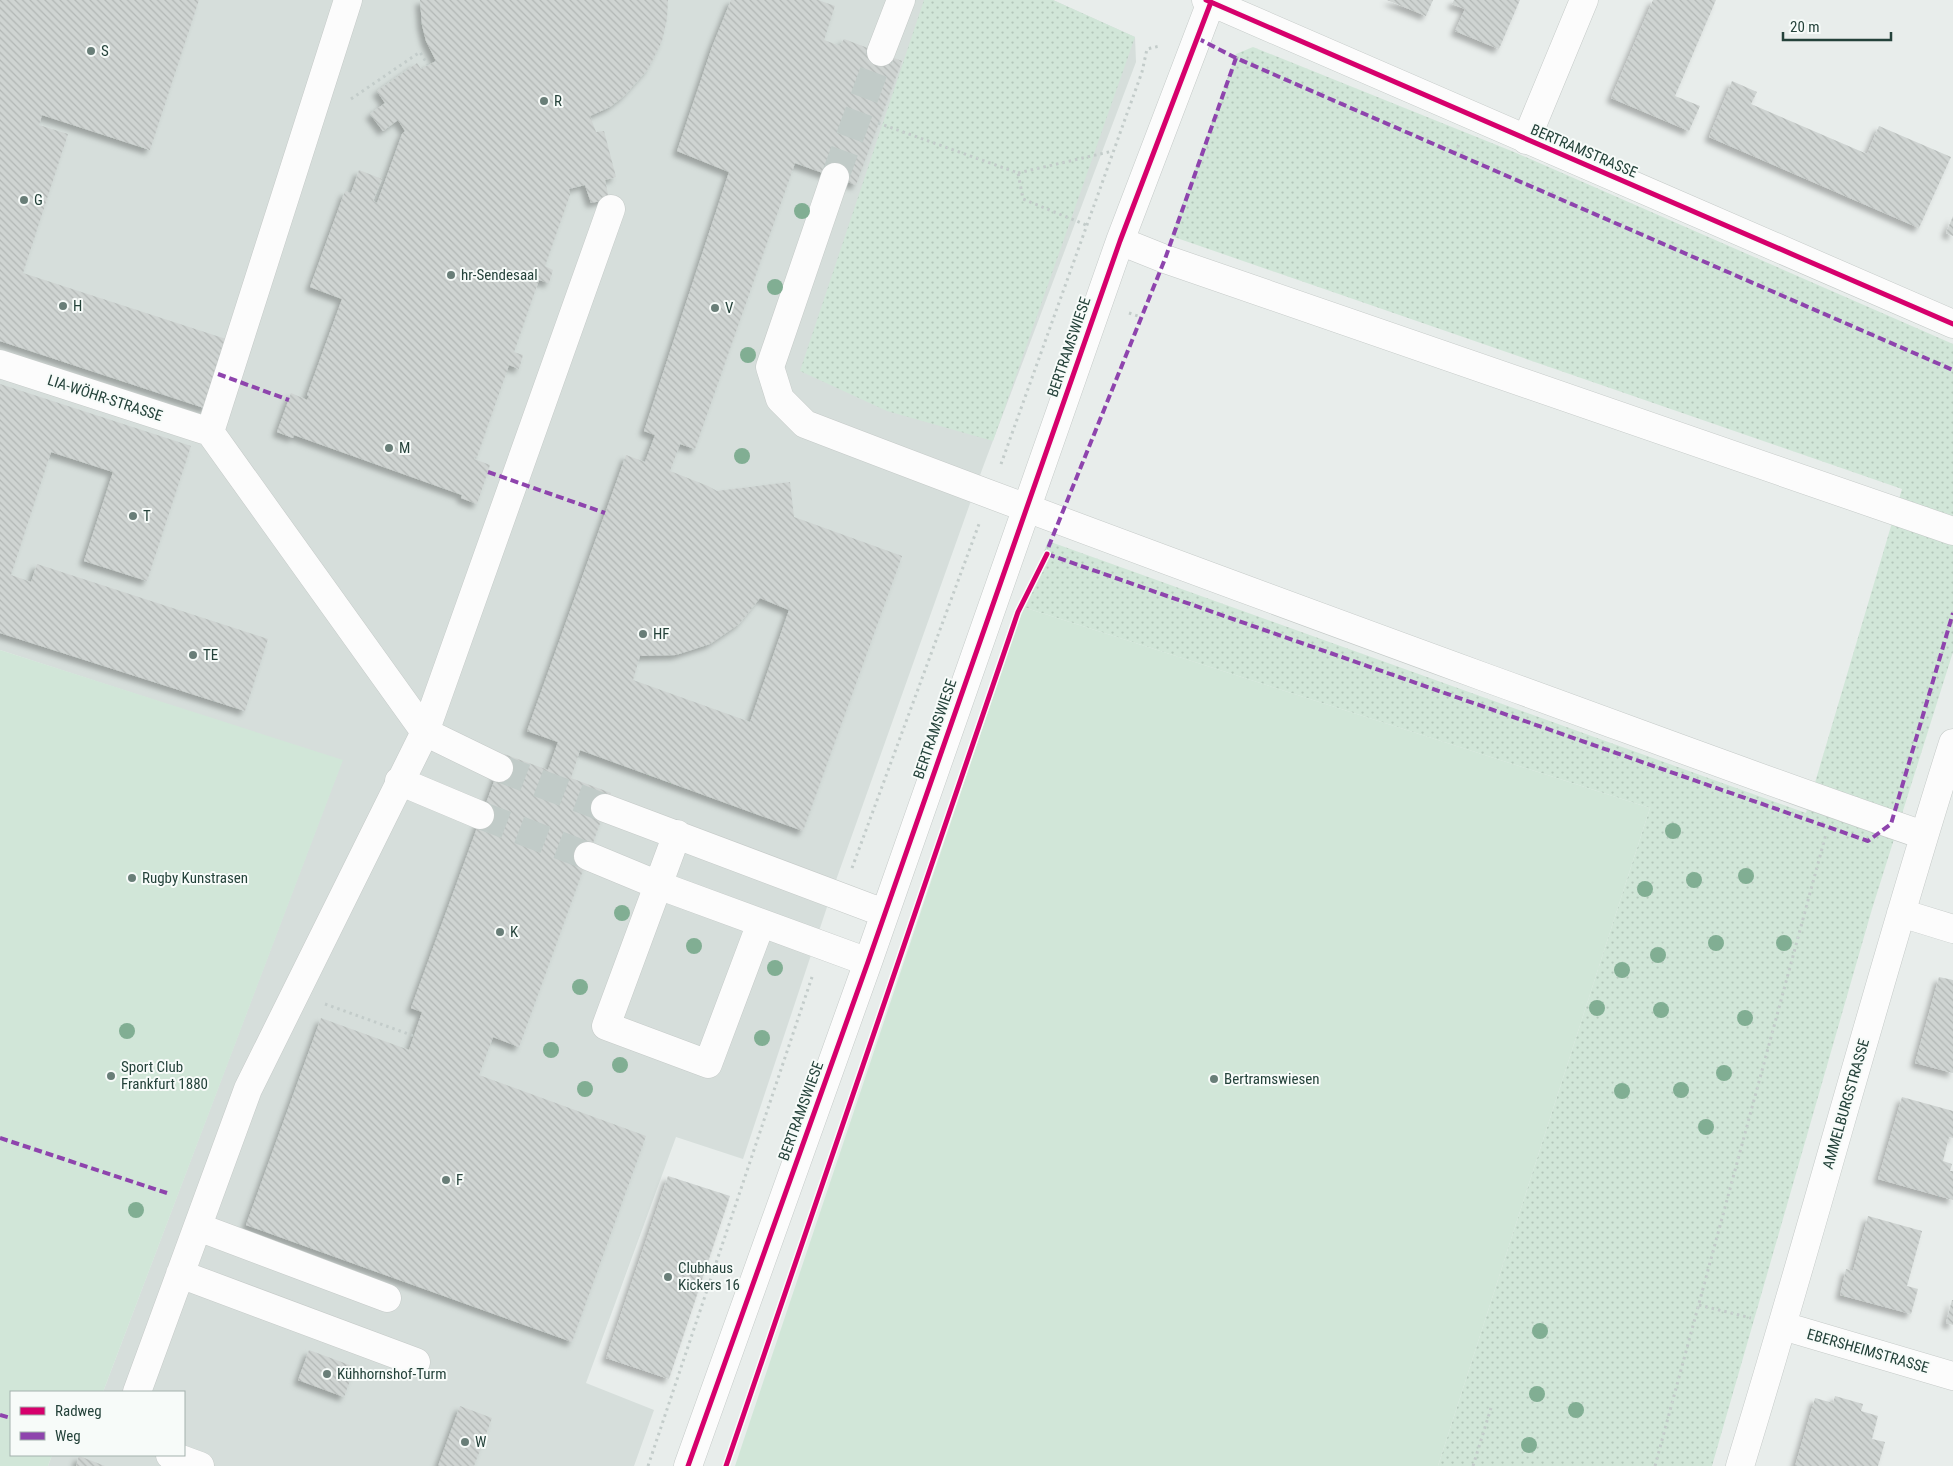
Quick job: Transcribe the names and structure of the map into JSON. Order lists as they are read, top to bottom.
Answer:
{
  "streets": {
    "street": [
      "BERTRAMSTRASSE",
      "BERTRAMSWIESE",
      "LIA-WÖHR-STRASSE",
      "AMMELBURGSTRASSE",
      "EBERSHEIMSTRASSE"
    ]
  },
  "crossings": [
    ["BERTRAMSTRASSE", "BERTRAMSWIESE"],
    ["AMMELBURGSTRASSE", "EBERSHEIMSTRASSE"]
  ],
  "places": [
    "S",
    "R",
    "G",
    "hr-Sendesaal",
    "H",
    "V",
    "M",
    "T",
    "HF",
    "TE",
    "Rugby Kunstrasen",
    "K",
    "Sport Club Frankfurt 1880",
    "Bertramswiesen",
    "F",
    "Clubhaus Kickers 16",
    "Kühhornshof-Turm",
    "W"
  ],
  "legend": ["Radweg", "Weg"],
  "scale_bar": "20 m"
}
